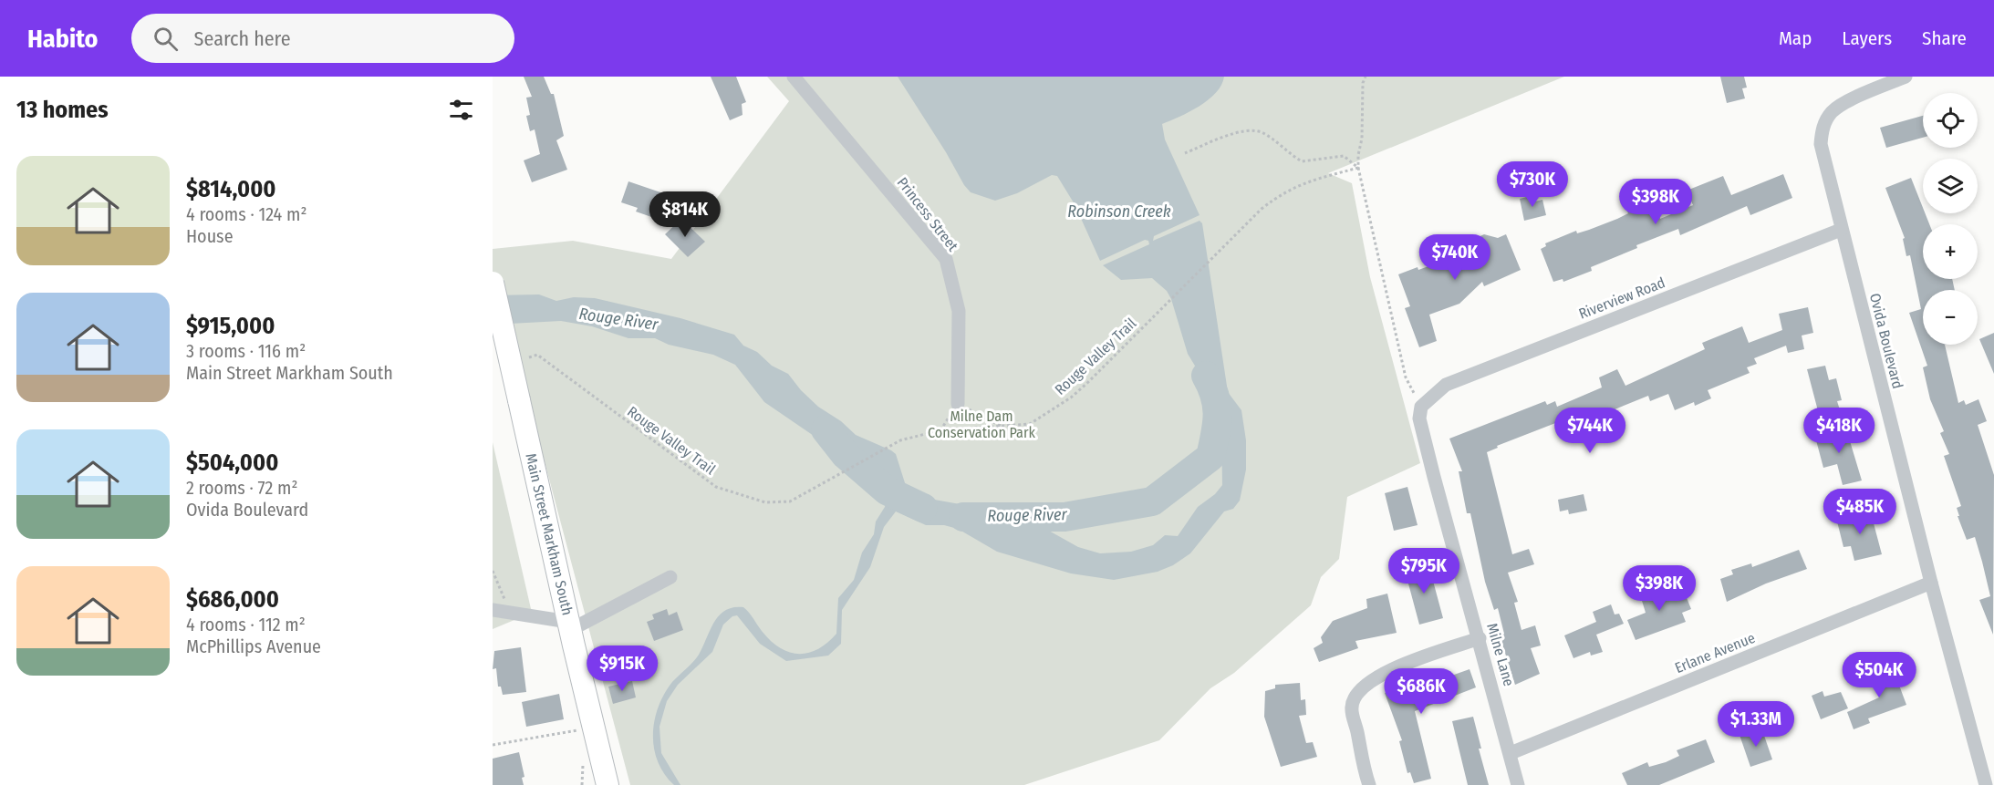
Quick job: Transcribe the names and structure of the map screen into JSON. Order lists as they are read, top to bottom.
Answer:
{
  "streets": {
    "main road": ["Main Street Markham South"],
    "street": [
      "Princess Street",
      "Riverview Road",
      "Ovida Boulevard",
      "Erlane Avenue",
      "Milne Lane"
    ],
    "path": ["Rouge Valley Trail"]
  },
  "crossings": [
    ["Riverview Road", "Ovida Boulevard"],
    ["Riverview Road", "Milne Lane"],
    ["Ovida Boulevard", "Erlane Avenue"],
    ["Erlane Avenue", "Milne Lane"]
  ],
  "water": ["Robinson Creek", "Rouge River"],
  "parks": ["Milne Dam Conservation Park"],
  "page": {
    "header": "Habito",
    "search": "Search here",
    "nav": ["Map", "Layers", "Share"],
    "heading": "13 homes",
    "map_buttons": ["+", "−"],
    "list": [
      {
        "name": "$814,000",
        "note": "4 rooms · 124 m² · House"
      },
      {
        "name": "$915,000",
        "note": "3 rooms · 116 m² · Main Street Markham South"
      },
      {
        "name": "$504,000",
        "note": "2 rooms · 72 m² · Ovida Boulevard"
      },
      {
        "name": "$686,000",
        "note": "4 rooms · 112 m² · McPhillips Avenue"
      }
    ],
    "price": [
      "$730K",
      "$398K",
      "$814K",
      "$740K",
      "$744K",
      "$418K",
      "$485K",
      "$795K",
      "$398K",
      "$915K",
      "$504K",
      "$686K",
      "$1.33M"
    ]
  }
}
